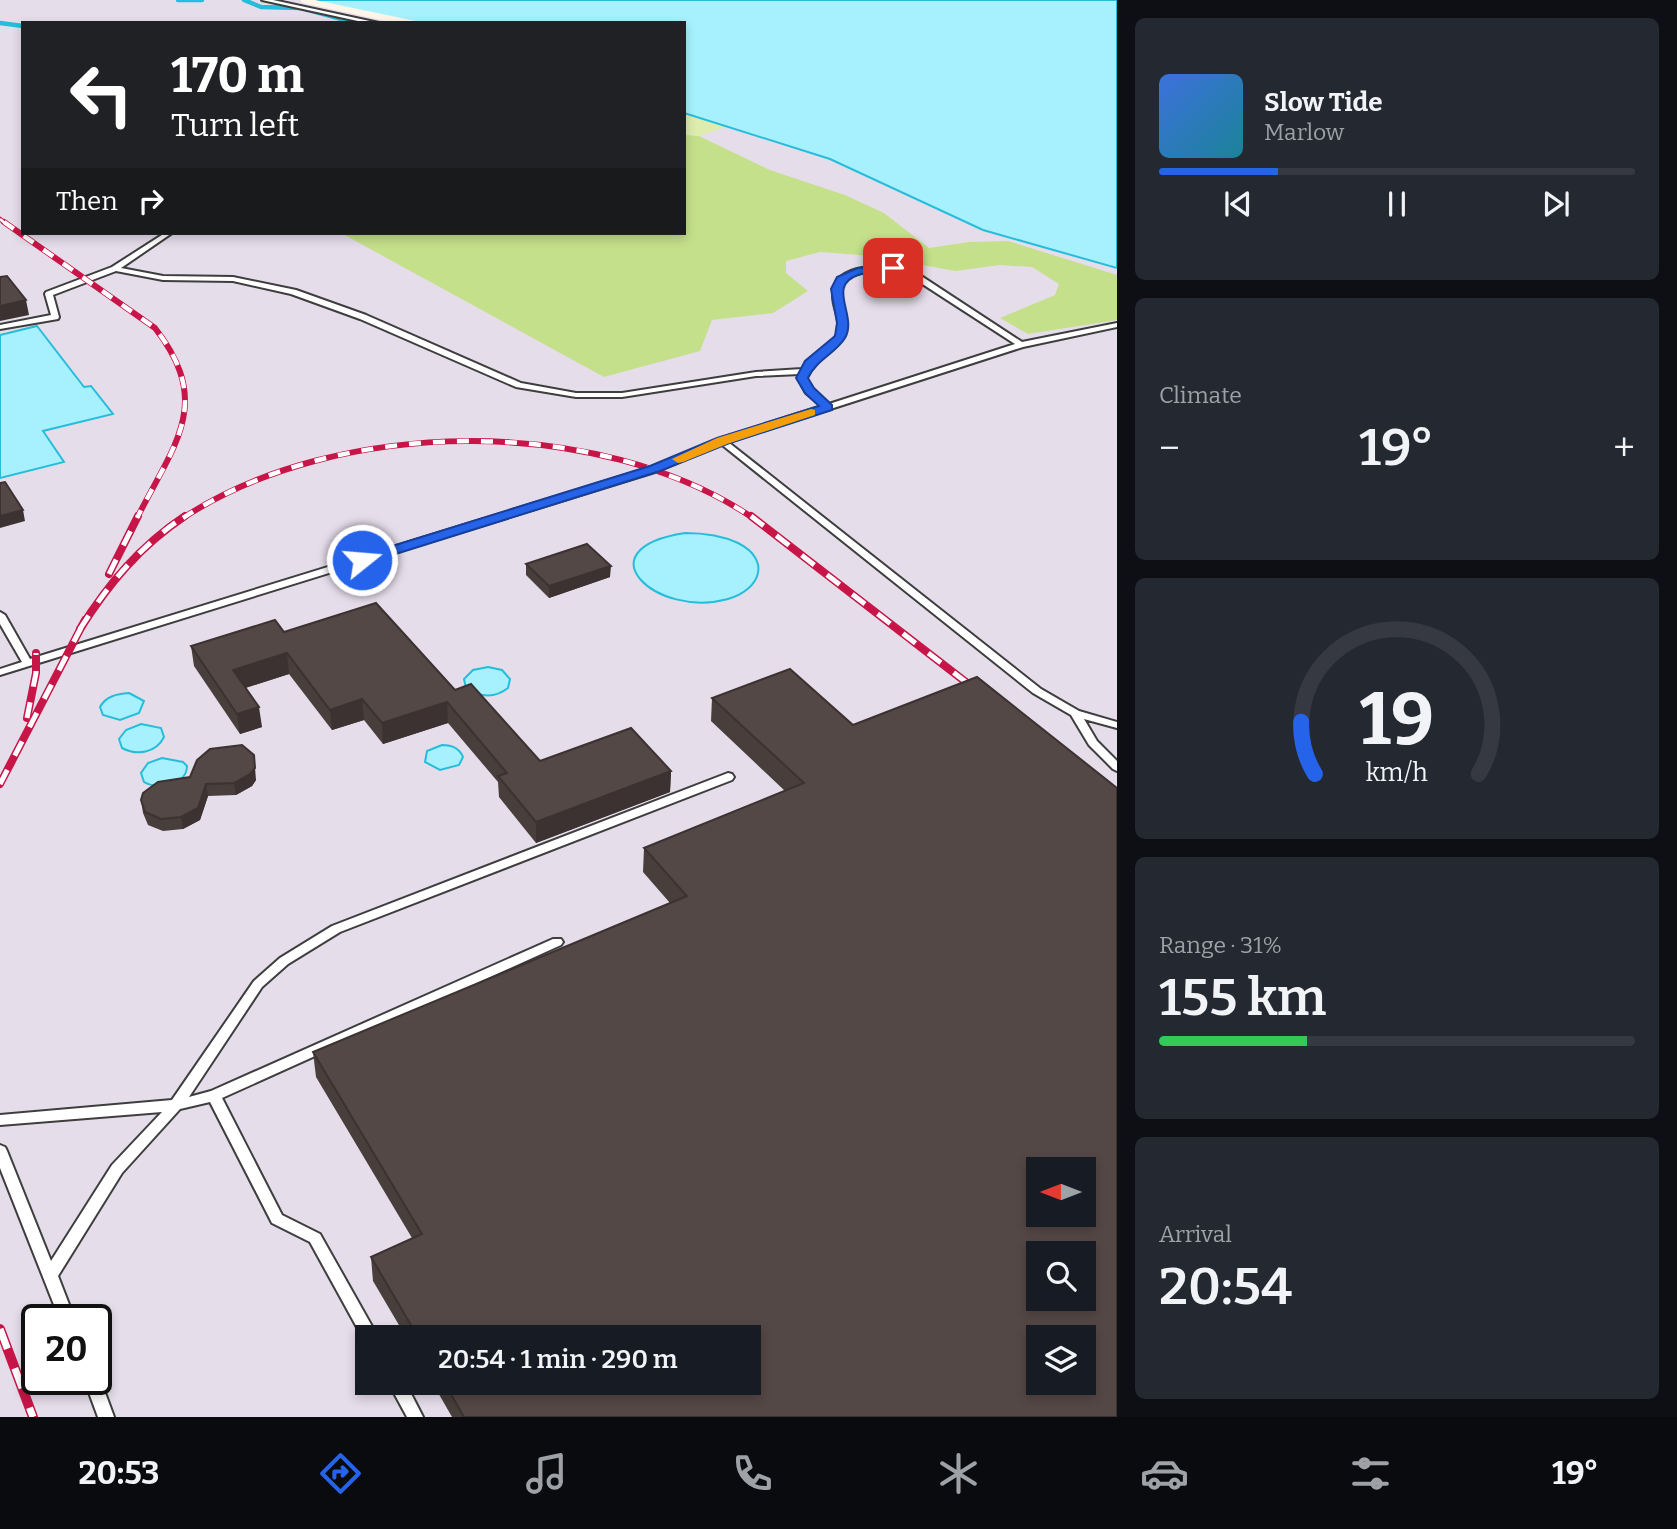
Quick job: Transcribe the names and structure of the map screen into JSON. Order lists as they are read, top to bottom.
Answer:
{
  "north": "left",
  "page": {
    "turn": ["170 m", "Turn left"],
    "song": ["Slow Tide", "Marlow"],
    "then": "Then",
    "tile": [
      "Climate",
      ["Range · 31%", "155 km"],
      ["Arrival", "20:54"]
    ],
    "heat": ["−", "19°", "+"],
    "limit": "20",
    "trip": "20:54 · 1 min · 290 m",
    "tabs": ["20:53", "19°"],
    "gauge": ["19", "km/h"]
  }
}
